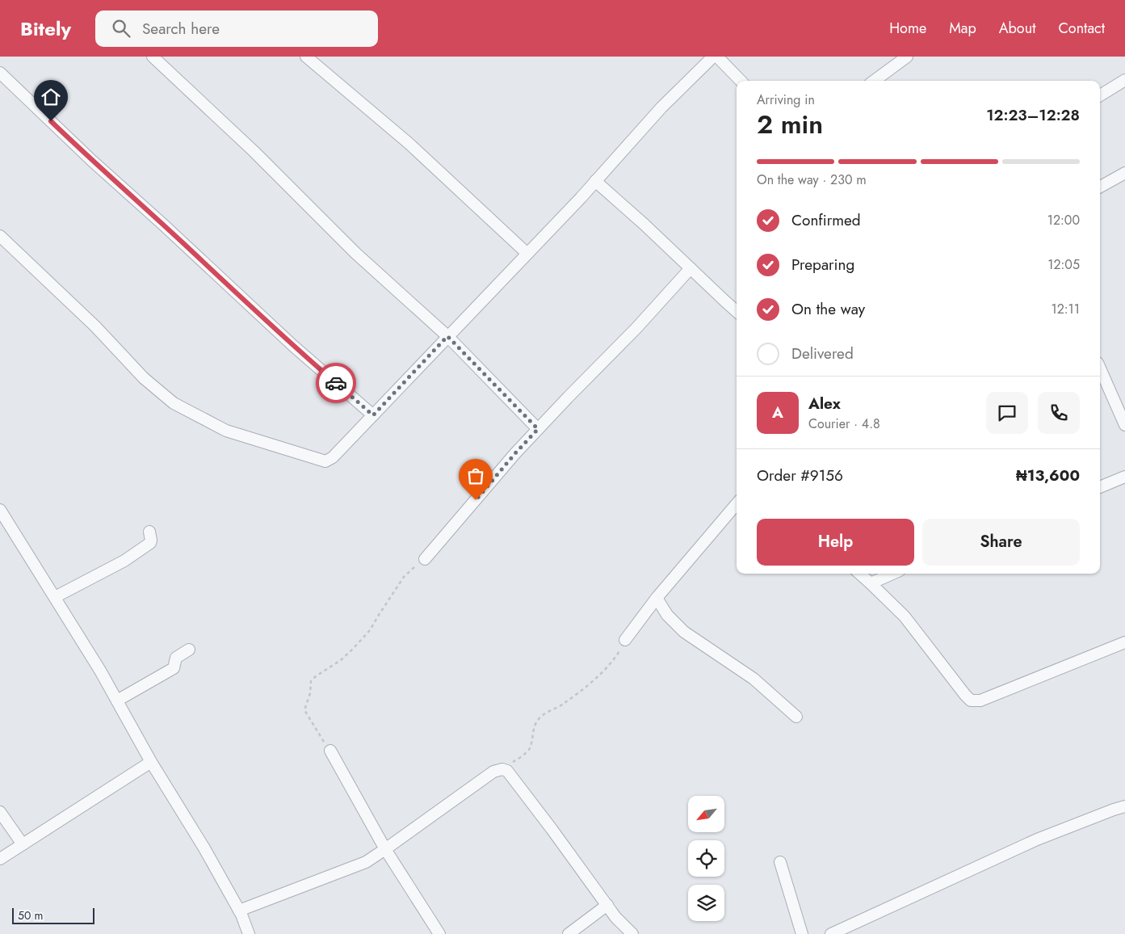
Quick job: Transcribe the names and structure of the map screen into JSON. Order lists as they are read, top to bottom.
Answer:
{
  "scale_bar": "50 m",
  "north": "bottom left",
  "page": {
    "header": "Bitely",
    "search": "Search here",
    "nav": [
      "Home",
      "Map",
      "About",
      "Contact"
    ],
    "heading": ["2 min", "Arriving in", "12:23–12:28"],
    "panel": [
      "Alex",
      "Courier · 4.8",
      "Order #9156",
      "₦13,600"
    ],
    "bar": "On the way · 230 m",
    "list": [
      ["Confirmed", "12:00"],
      ["Preparing", "12:05"],
      ["On the way", "12:11"],
      "Delivered"
    ],
    "round": "A",
    "buttons": ["Help", "Share"],
    "scale": "50 m"
  }
}
